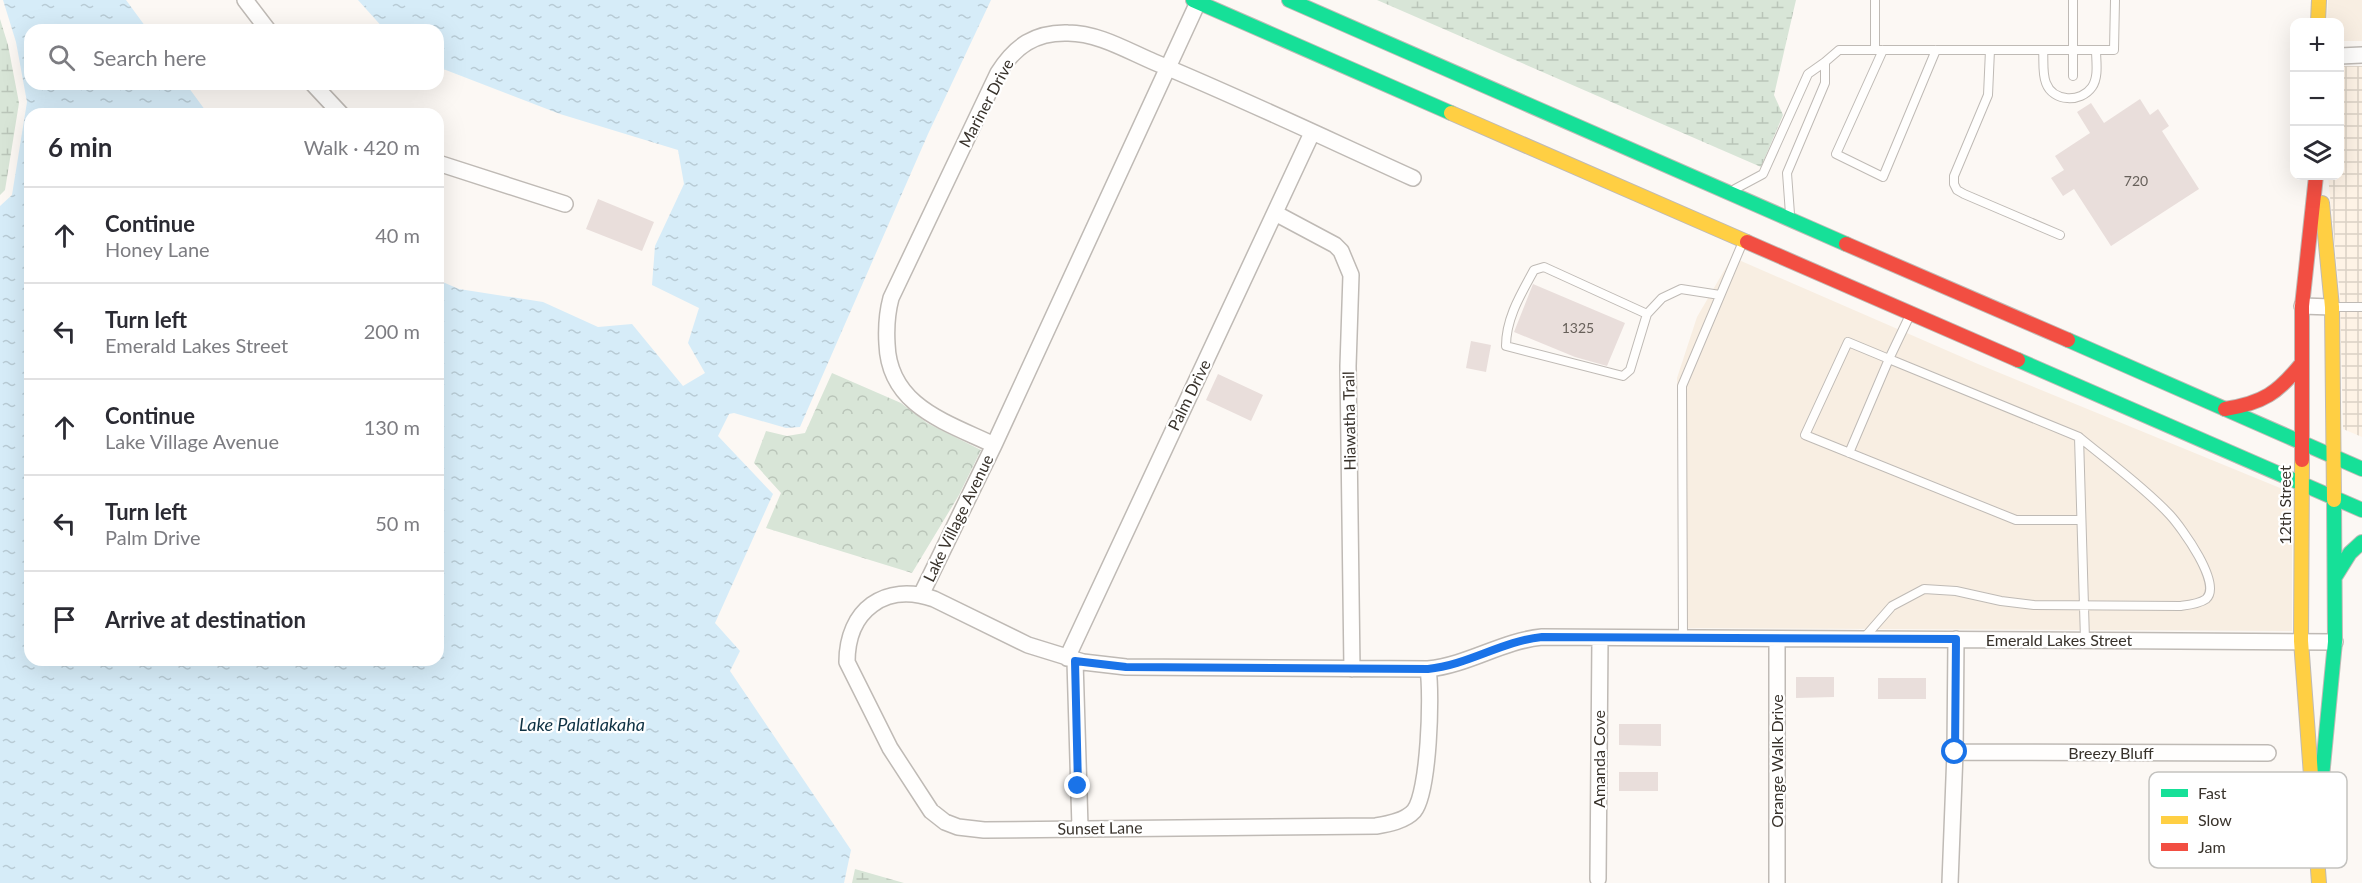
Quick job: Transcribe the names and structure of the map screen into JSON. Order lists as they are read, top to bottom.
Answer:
{
  "streets": {
    "main road": ["12th Street"],
    "street": [
      "Mariner Drive",
      "Palm Drive",
      "Hiawatha Trail",
      "Lake Village Avenue",
      "Emerald Lakes Street",
      "Breezy Bluff",
      "Amanda Cove",
      "Orange Walk Drive",
      "Sunset Lane"
    ]
  },
  "crossings": [
    ["Mariner Drive", "Palm Drive"],
    ["Mariner Drive", "Lake Village Avenue"],
    ["Palm Drive", "Hiawatha Trail"],
    ["Palm Drive", "Lake Village Avenue"],
    ["Palm Drive", "Sunset Lane"],
    ["Hiawatha Trail", "Lake Village Avenue"],
    ["12th Street", "Emerald Lakes Street"],
    ["Lake Village Avenue", "Emerald Lakes Street"],
    ["Lake Village Avenue", "Sunset Lane"],
    ["Emerald Lakes Street", "Amanda Cove"],
    ["Emerald Lakes Street", "Orange Walk Drive"],
    ["Emerald Lakes Street", "Sunset Lane"]
  ],
  "water": ["Lake Palatlakaha"],
  "house_numbers": ["720", "1325"],
  "legend": ["Fast", "Slow", "Jam"],
  "page": {
    "map_buttons": ["+", "−"],
    "search": "Search here",
    "heading": ["6 min", "Walk · 420 m"],
    "list": [
      ["Continue", "Honey Lane", "40 m"],
      ["Turn left", "Emerald Lakes Street", "200 m"],
      ["Continue", "Lake Village Avenue", "130 m"],
      ["Turn left", "Palm Drive", "50 m"],
      "Arrive at destination"
    ]
  }
}
